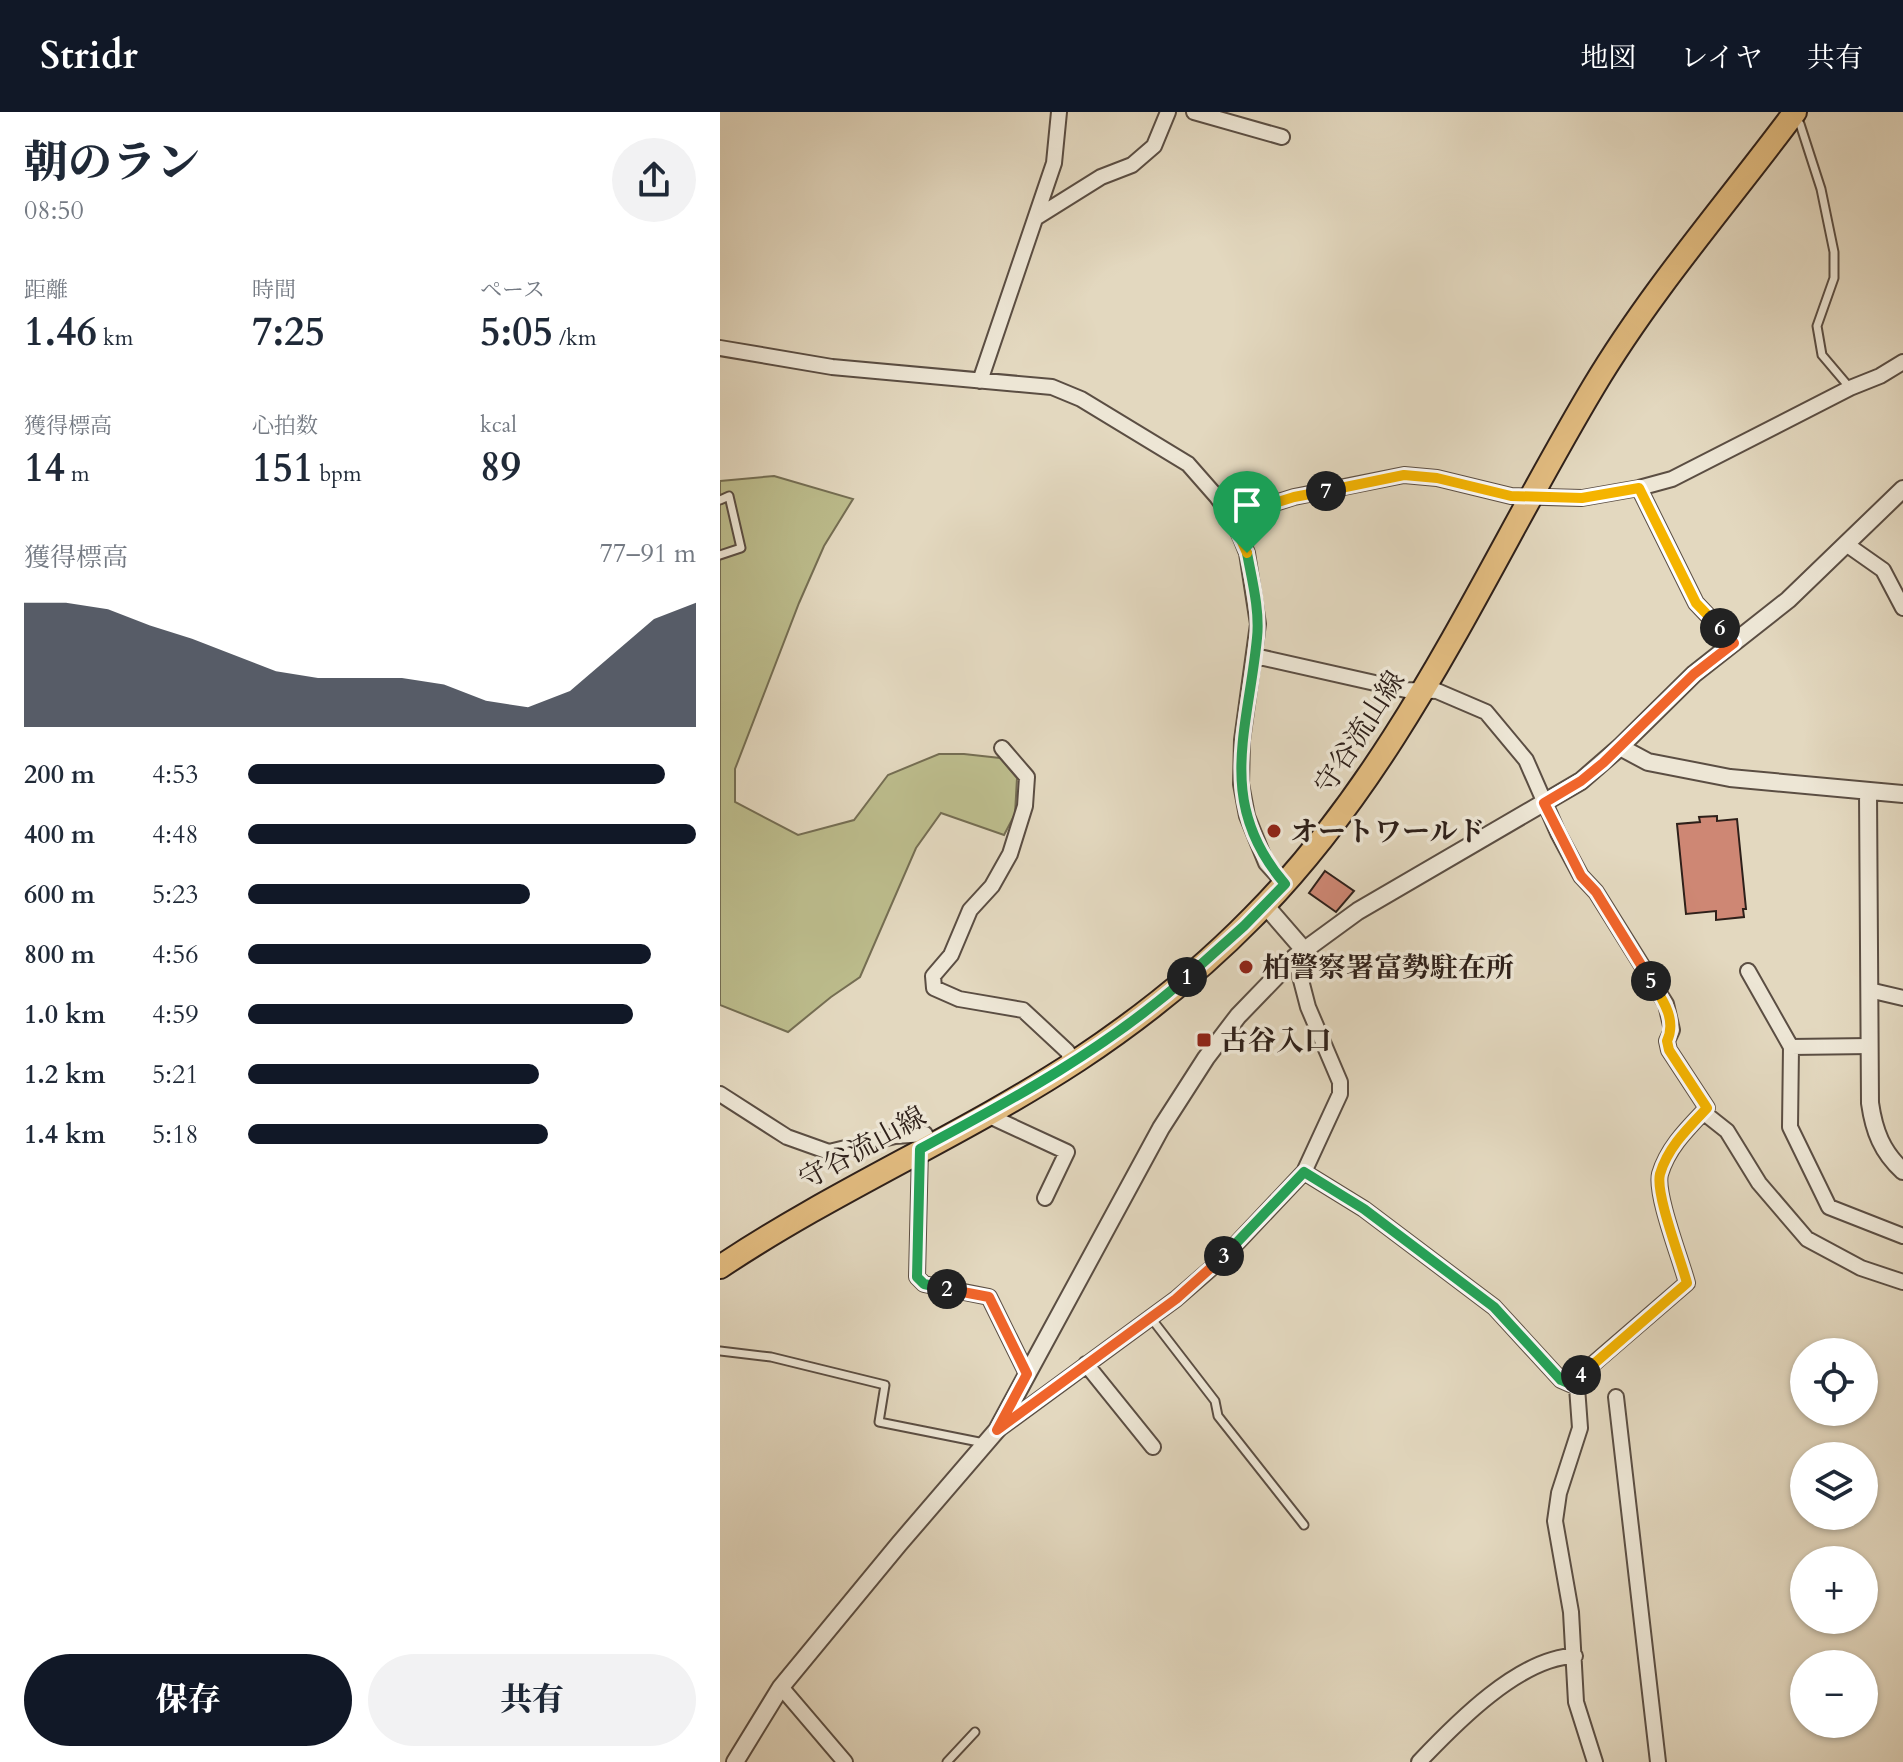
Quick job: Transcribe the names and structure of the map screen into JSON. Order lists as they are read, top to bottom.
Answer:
{
  "streets": {
    "main road": ["守谷流山線"]
  },
  "places": {
    "other": ["オートワールド", "柏警察署富勢駐在所"],
    "transit": ["古谷入口"]
  },
  "page": {
    "header": "Stridr",
    "nav": ["地図", "レイヤ", "共有"],
    "heading": ["朝のラン", "08:50"],
    "stats": [
      ["距離", "1.46 km"],
      ["時間", "7:25"],
      ["ペース", "5:05 /km"],
      ["獲得標高", "14 m"],
      ["心拍数", "151 bpm"],
      ["kcal", "89"]
    ],
    "pins": [
      "7",
      "6",
      "1",
      "5",
      "3",
      "2",
      "4"
    ],
    "chart": ["獲得標高", "77–91 m"],
    "list": [
      {
        "name": "200 m",
        "note": "4:53"
      },
      {
        "name": "400 m",
        "note": "4:48"
      },
      {
        "name": "600 m",
        "note": "5:23"
      },
      {
        "name": "800 m",
        "note": "4:56"
      },
      {
        "name": "1.0 km",
        "note": "4:59"
      },
      {
        "name": "1.2 km",
        "note": "5:21"
      },
      {
        "name": "1.4 km",
        "note": "5:18"
      }
    ],
    "map_buttons": ["+", "−"],
    "buttons": ["保存", "共有"]
  }
}
